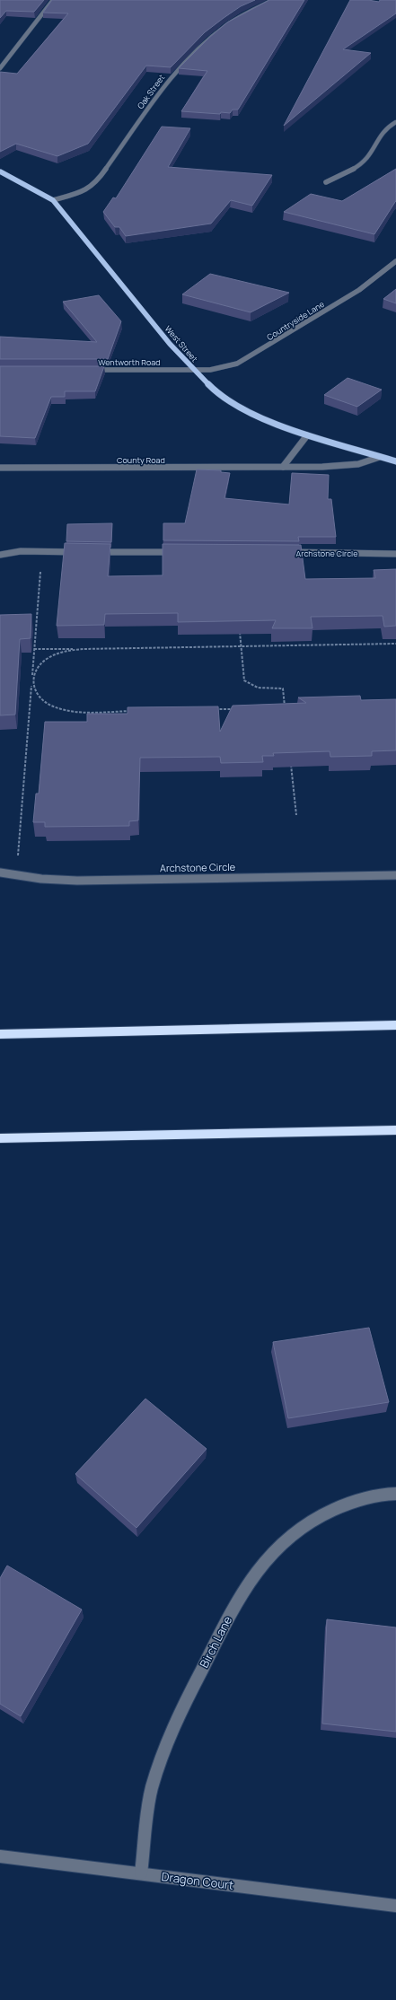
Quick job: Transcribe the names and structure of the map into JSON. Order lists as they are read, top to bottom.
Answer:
{
  "streets": {
    "main road": ["West Street"],
    "street": [
      "Oak Street",
      "Countryside Lane",
      "Wentworth Road",
      "County Road",
      "Archstone Circle",
      "Birch Lane",
      "Dragon Court"
    ]
  },
  "crossings": [
    ["Oak Street", "West Street"],
    ["Countryside Lane", "West Street"],
    ["Countryside Lane", "Wentworth Road"],
    ["West Street", "Wentworth Road"],
    ["West Street", "County Road"],
    ["Birch Lane", "Dragon Court"]
  ]
}
